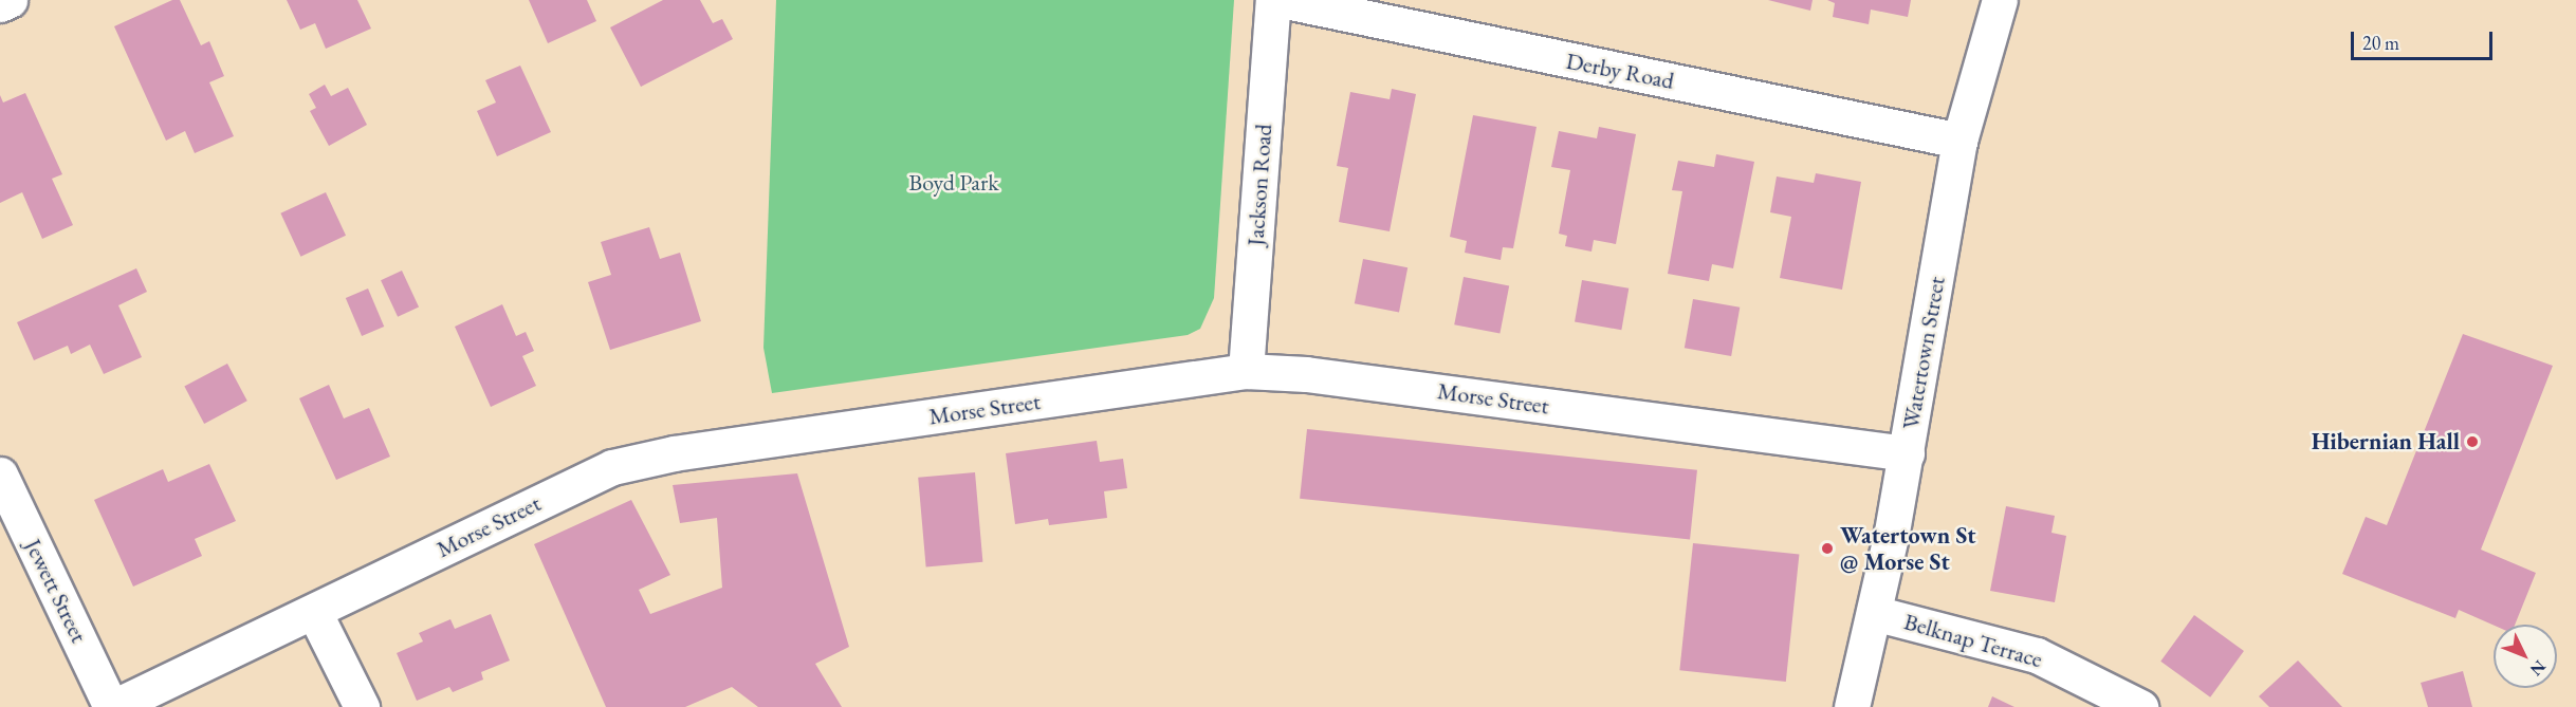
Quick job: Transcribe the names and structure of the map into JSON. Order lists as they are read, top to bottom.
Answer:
{
  "streets": {
    "street": [
      "Derby Road",
      "Jackson Road",
      "Watertown Street",
      "Morse Street",
      "Jewett Street",
      "Belknap Terrace"
    ]
  },
  "crossings": [
    ["Derby Road", "Watertown Street"],
    ["Jackson Road", "Morse Street"],
    ["Watertown Street", "Morse Street"],
    ["Watertown Street", "Belknap Terrace"],
    ["Morse Street", "Jewett Street"]
  ],
  "parks": ["Boyd Park"],
  "places": ["Hibernian Hall", "Watertown St @ Morse St"],
  "scale_bar": "20 m",
  "north": "bottom right"
}
